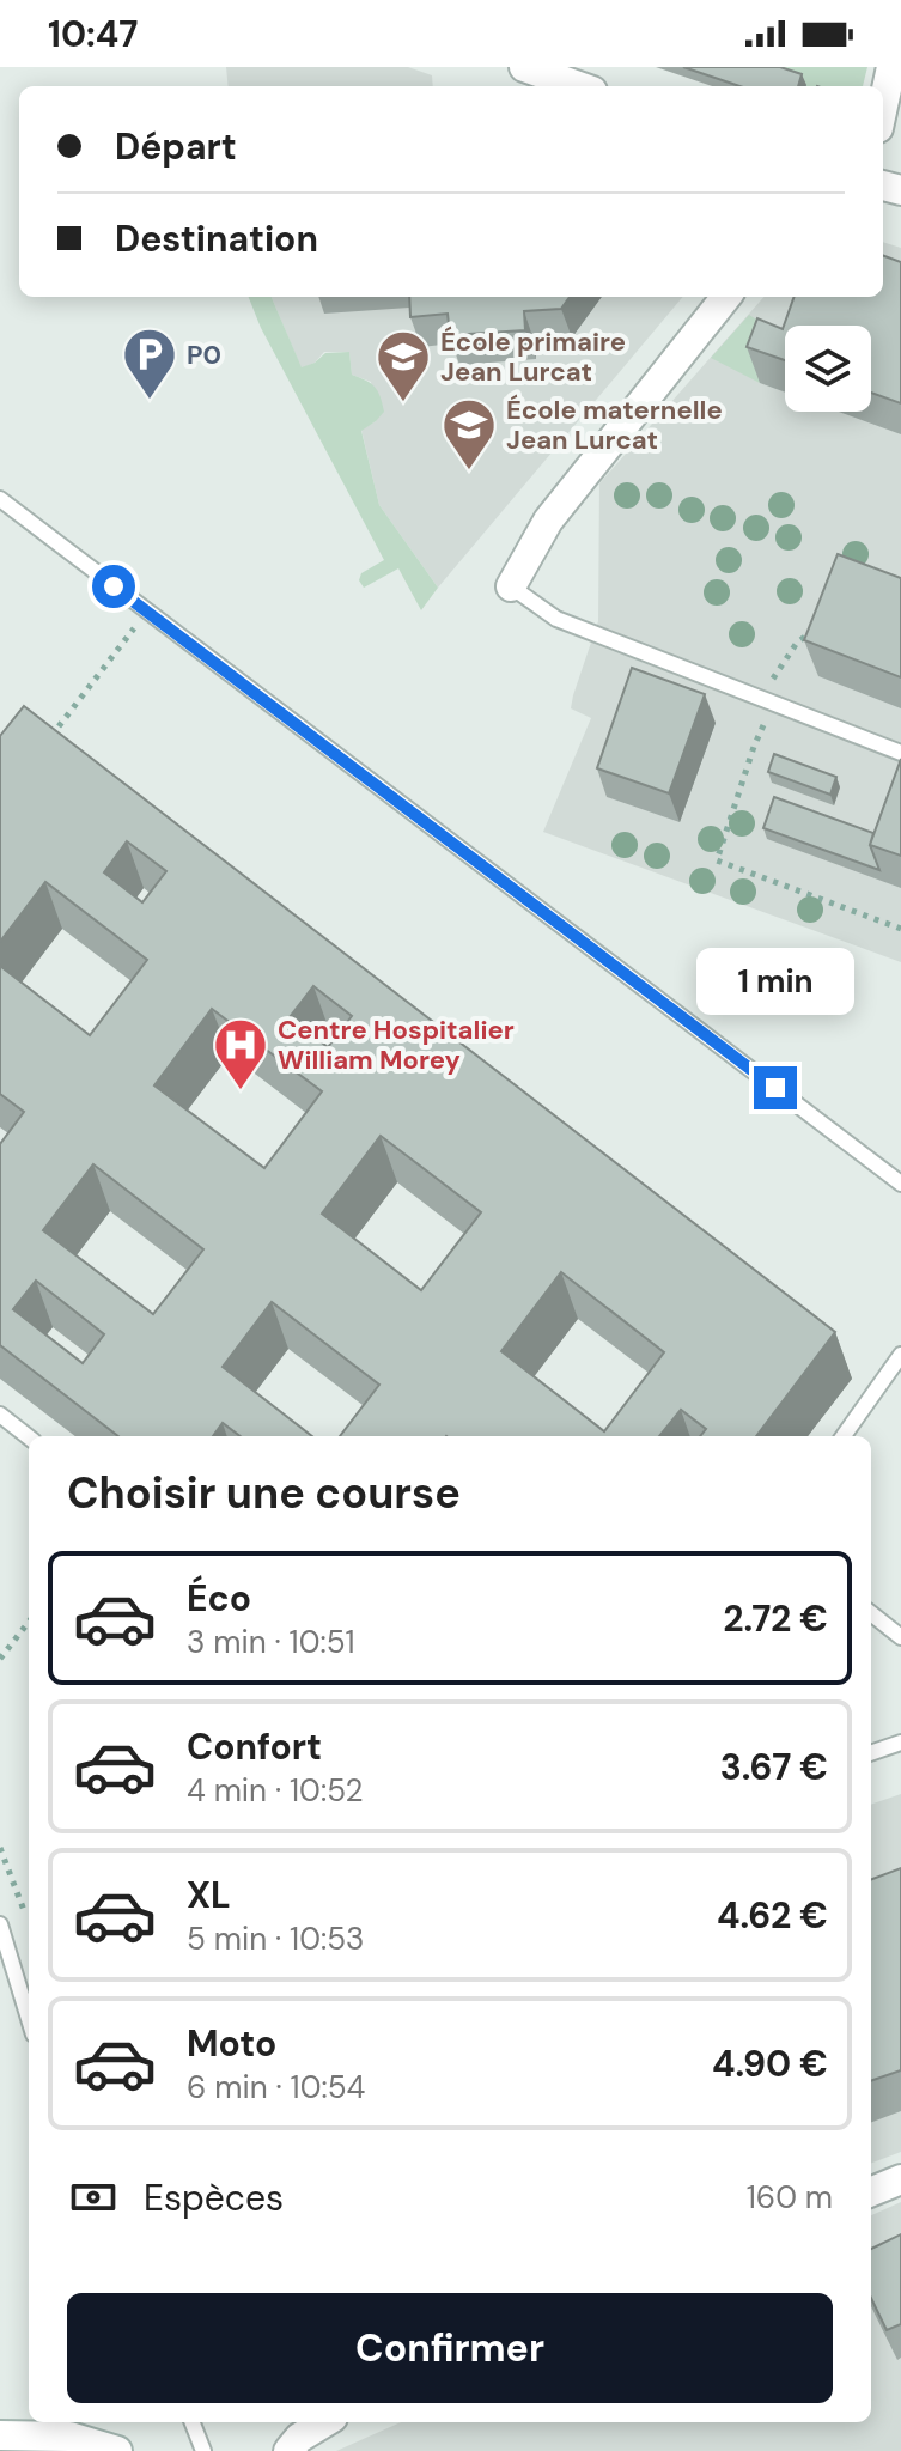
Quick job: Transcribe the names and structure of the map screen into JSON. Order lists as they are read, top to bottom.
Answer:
{
  "places": {
    "parking": ["P0"],
    "school or university": ["École primaire Jean Lurcat", "École maternelle Jean Lurcat"],
    "hospital": ["Centre Hospitalier William Morey"]
  },
  "page": {
    "status": "10:47",
    "banner": ["Départ", "Destination"],
    "bubble": "1 min",
    "heading": "Choisir une course",
    "list": [
      {
        "name": "Éco",
        "note": "3 min · 10:51",
        "value": "2.72 €"
      },
      {
        "name": "Confort",
        "note": "4 min · 10:52",
        "value": "3.67 €"
      },
      {
        "name": "XL",
        "note": "5 min · 10:53",
        "value": "4.62 €"
      },
      {
        "name": "Moto",
        "note": "6 min · 10:54",
        "value": "4.90 €"
      }
    ],
    "pay": ["Espèces", "160 m"],
    "buttons": "Confirmer"
  }
}
